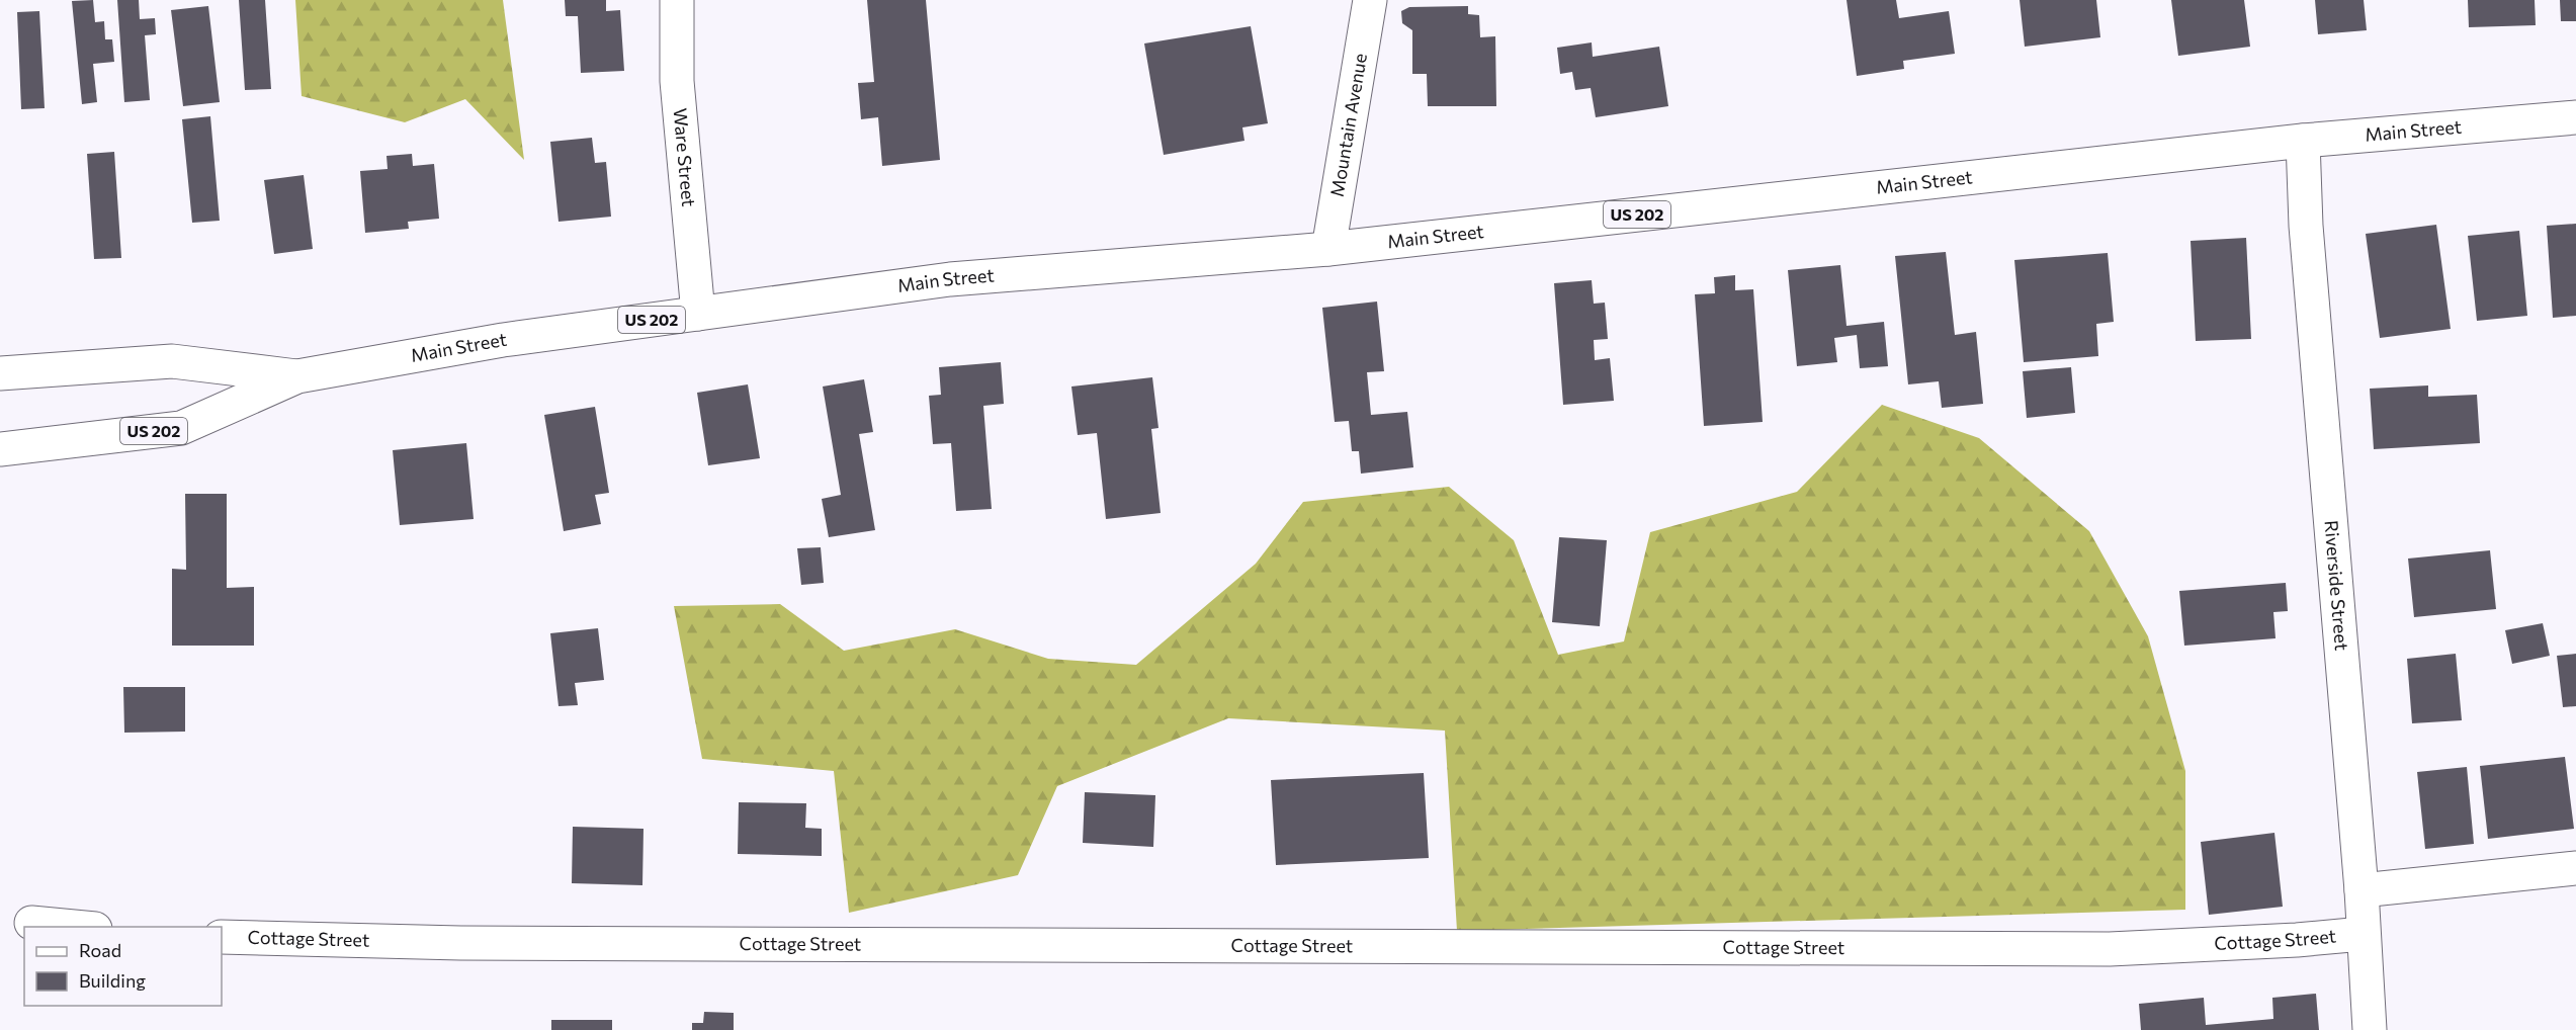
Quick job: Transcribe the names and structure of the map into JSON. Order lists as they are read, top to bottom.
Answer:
{
  "streets": {
    "main road": [
      "Mountain Avenue",
      "Main Street",
      "Ware Street",
      "US 202",
      "Riverside Street",
      "Cottage Street"
    ]
  },
  "crossings": [
    ["Mountain Avenue", "Main Street"],
    ["Main Street", "Ware Street"],
    ["Main Street", "Riverside Street"],
    ["Riverside Street", "Cottage Street"]
  ],
  "legend": ["Road", "Building"]
}
